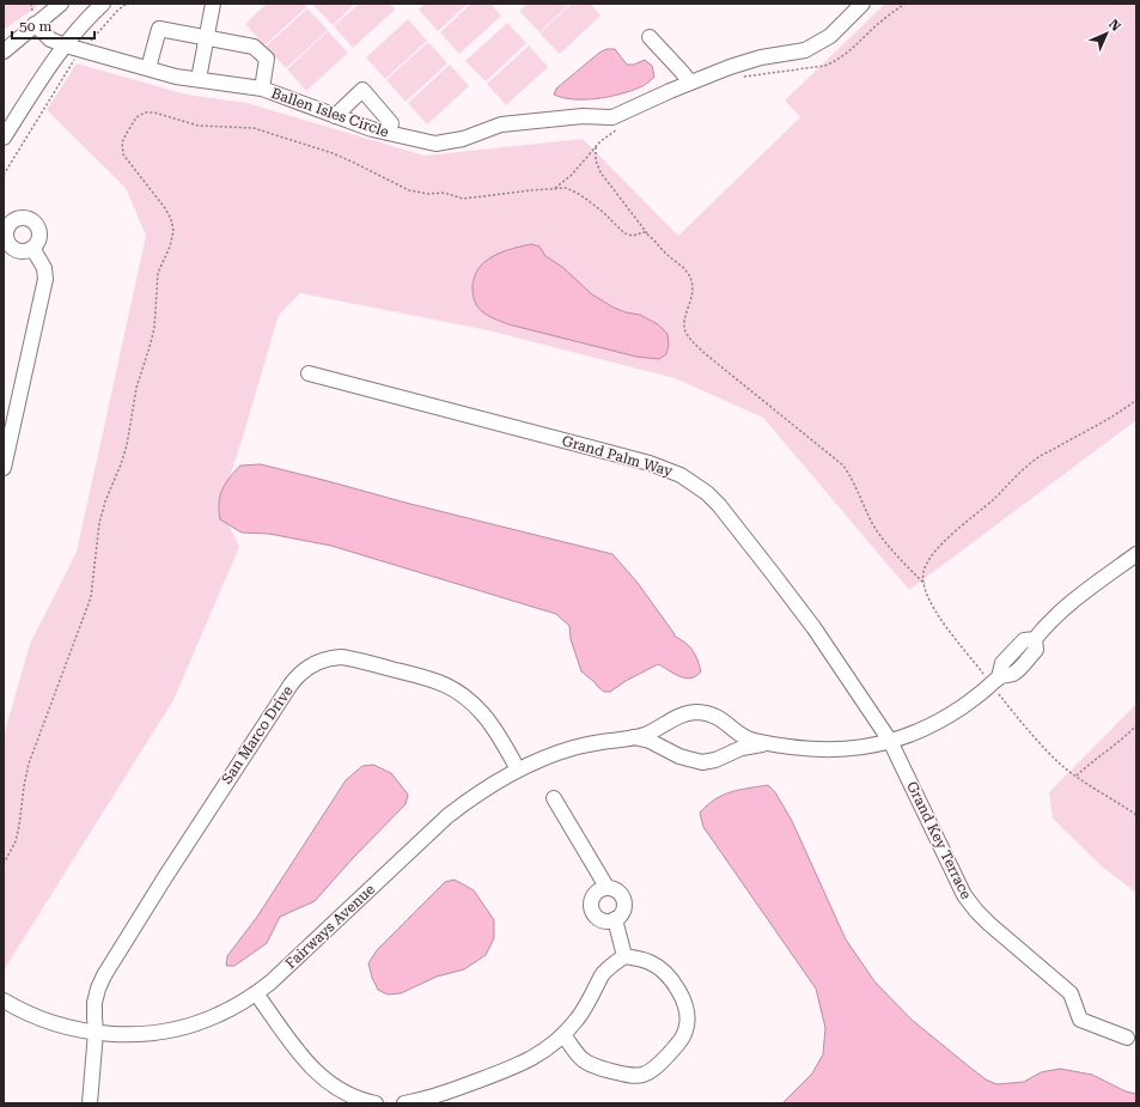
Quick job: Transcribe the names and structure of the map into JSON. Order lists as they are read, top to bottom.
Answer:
{
  "streets": {
    "street": [
      "Ballen Isles Circle",
      "Grand Palm Way",
      "San Marco Drive",
      "Grand Key Terrace",
      "Fairways Avenue"
    ]
  },
  "crossings": [
    ["Grand Palm Way", "Grand Key Terrace"],
    ["Grand Palm Way", "Fairways Avenue"],
    ["San Marco Drive", "Fairways Avenue"],
    ["Grand Key Terrace", "Fairways Avenue"]
  ],
  "scale_bar": "50 m",
  "north": "top right"
}
